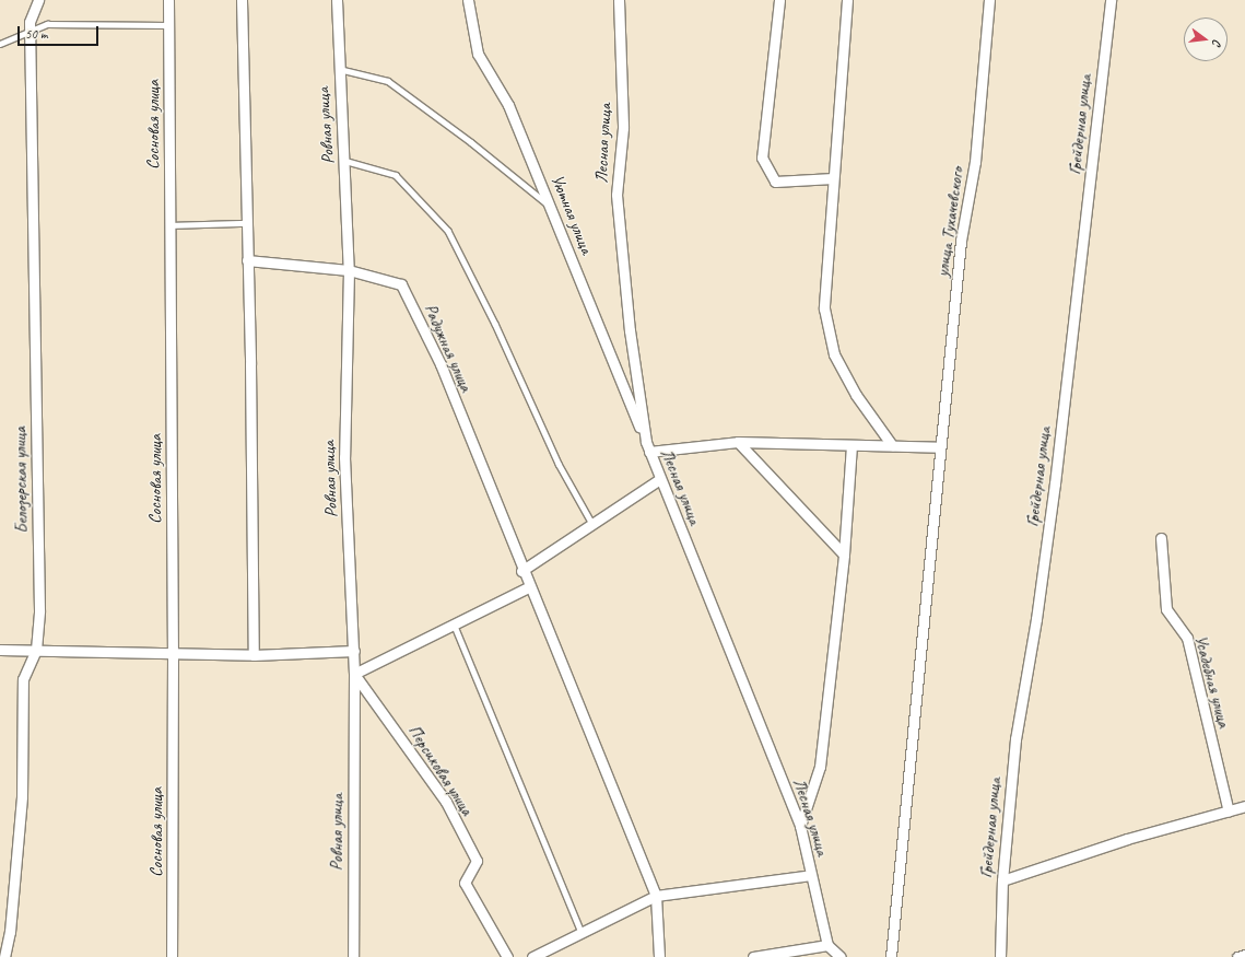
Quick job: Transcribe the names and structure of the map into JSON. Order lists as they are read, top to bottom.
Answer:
{
  "streets": {
    "street": [
      "Сосновая улица",
      "Грейдерная улица",
      "Ровная улица",
      "Лесная улица",
      "Уютная улица",
      "улица Тухачевского",
      "Радужная улица",
      "Белозерская улица",
      "Усадебная улица",
      "Персиковая улица"
    ]
  },
  "crossings": [
    ["Ровная улица", "Радужная улица"],
    ["Ровная улица", "Персиковая улица"],
    ["Лесная улица", "Уютная улица"]
  ],
  "scale_bar": "50 m",
  "north": "right"
}
